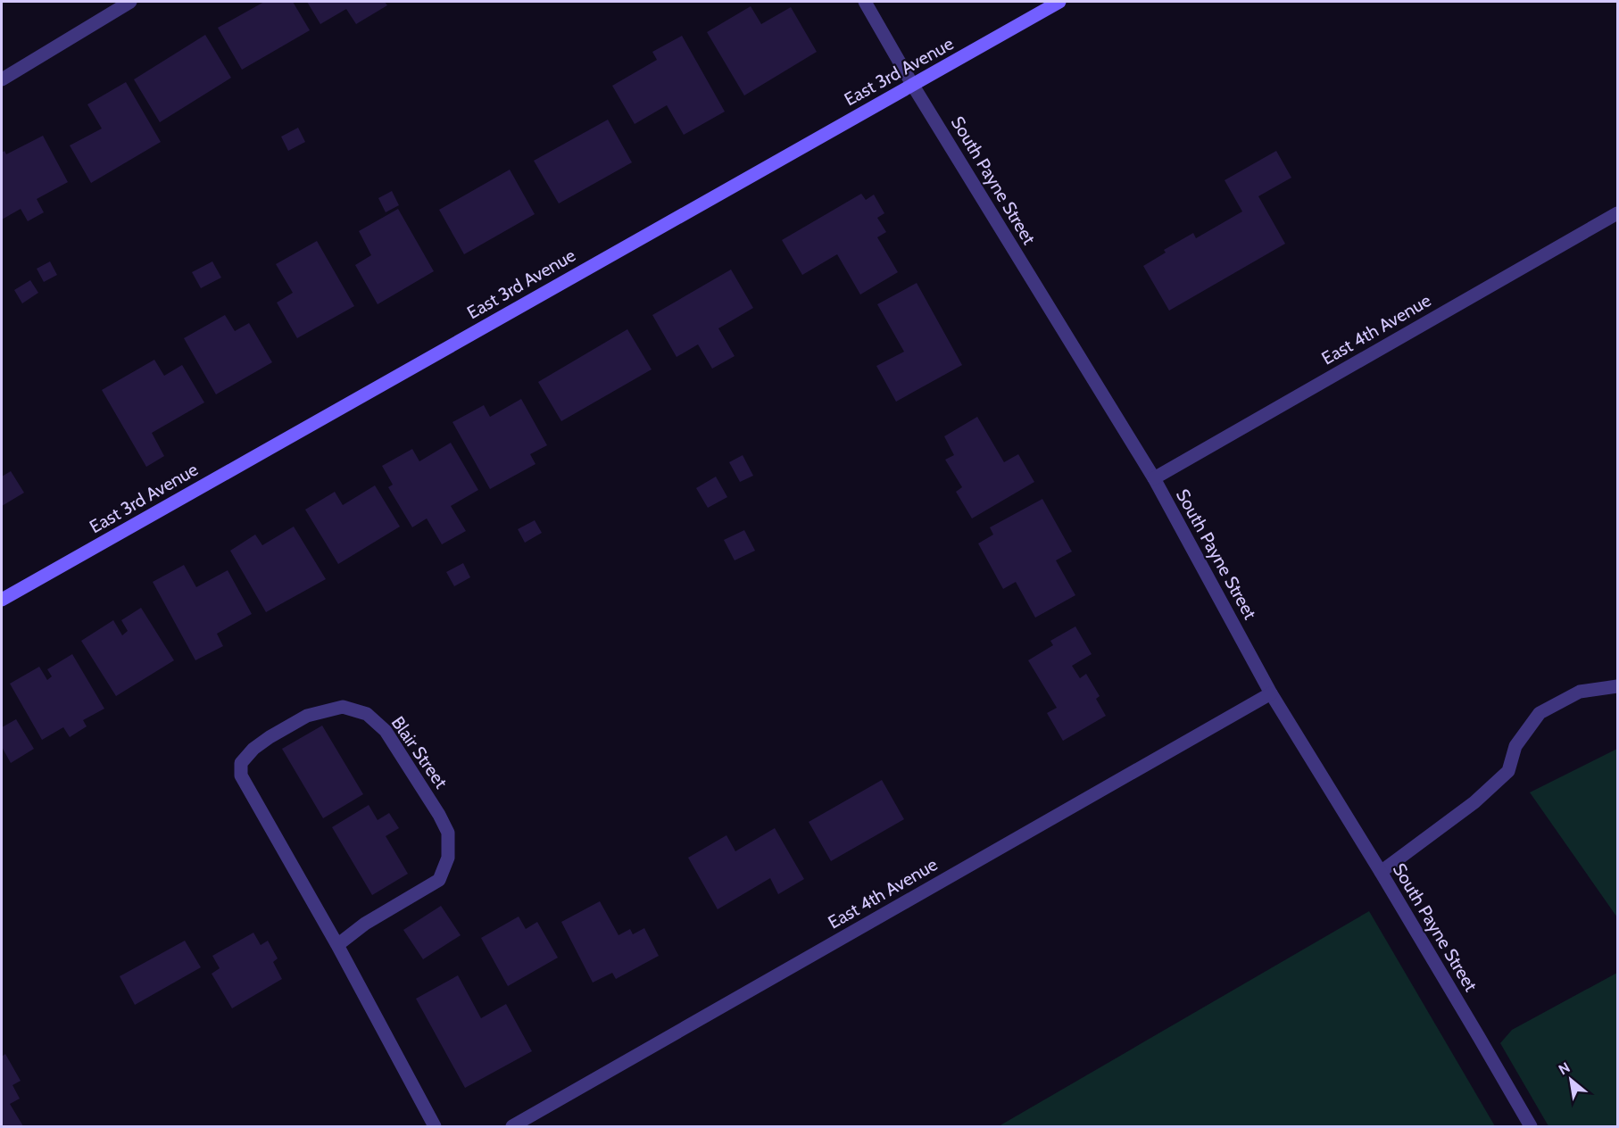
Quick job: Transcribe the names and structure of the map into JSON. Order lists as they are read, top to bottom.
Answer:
{
  "streets": {
    "street": [
      "East 3rd Avenue",
      "South Payne Street",
      "East 4th Avenue",
      "Blair Street"
    ]
  },
  "crossings": [
    ["East 3rd Avenue", "South Payne Street"],
    ["South Payne Street", "East 4th Avenue"]
  ],
  "north": "top left"
}
